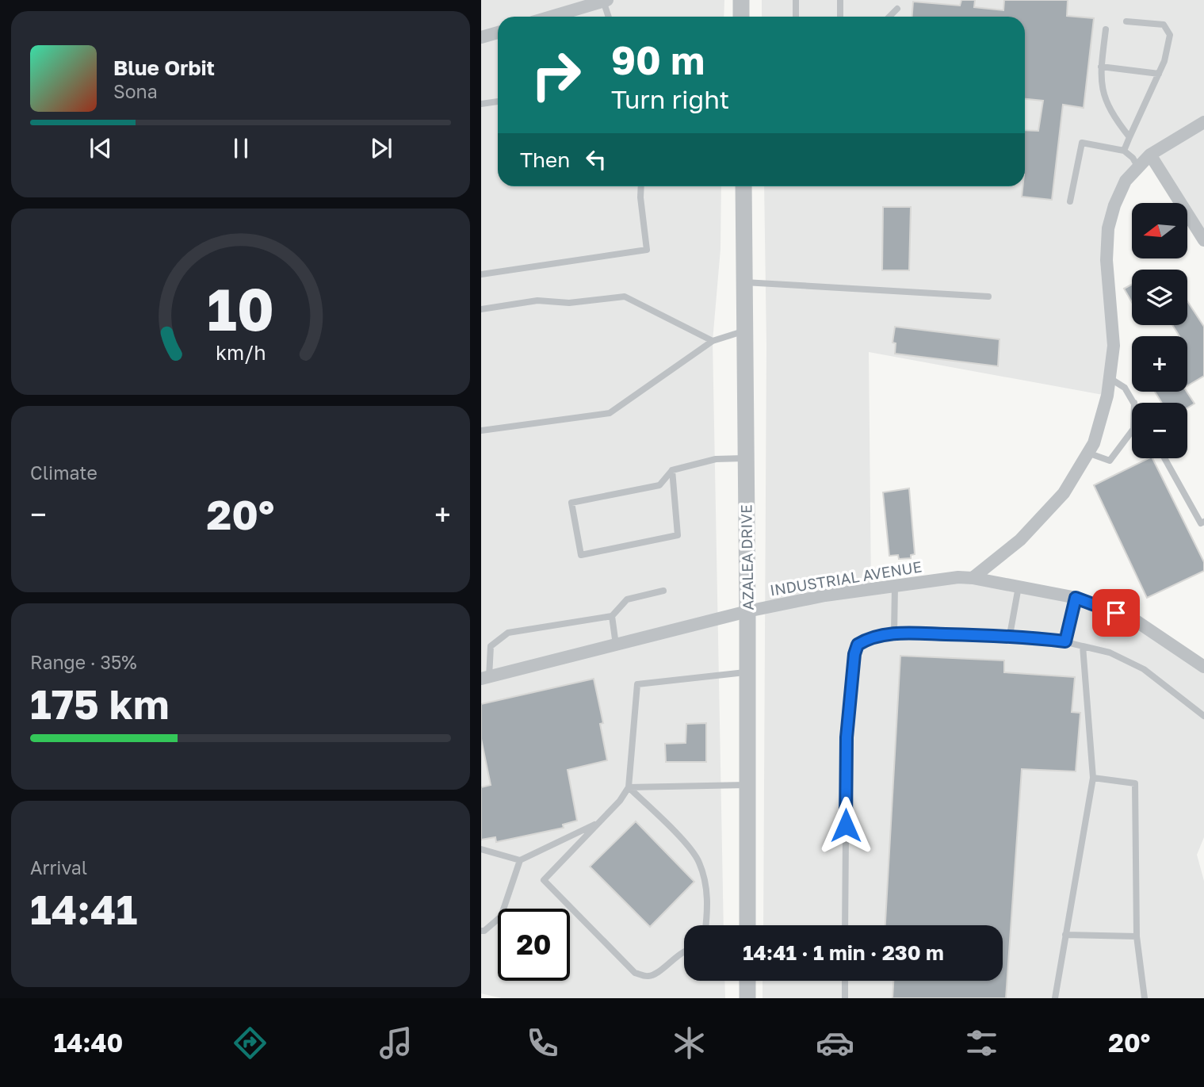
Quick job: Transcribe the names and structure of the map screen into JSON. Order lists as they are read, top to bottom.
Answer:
{
  "streets": {
    "street": ["AZALEA DRIVE", "INDUSTRIAL AVENUE"]
  },
  "crossings": [
    ["AZALEA DRIVE", "INDUSTRIAL AVENUE"]
  ],
  "north": "left",
  "page": {
    "turn": ["90 m", "Turn right"],
    "song": ["Blue Orbit", "Sona"],
    "then": "Then",
    "map_buttons": ["+", "−"],
    "tile": [
      "Climate",
      ["Range · 35%", "175 km"],
      ["Arrival", "14:41"]
    ],
    "heat": ["−", "20°", "+"],
    "limit": "20",
    "trip": "14:41 · 1 min · 230 m",
    "tabs": ["14:40", "20°"],
    "gauge": ["10", "km/h"]
  }
}
